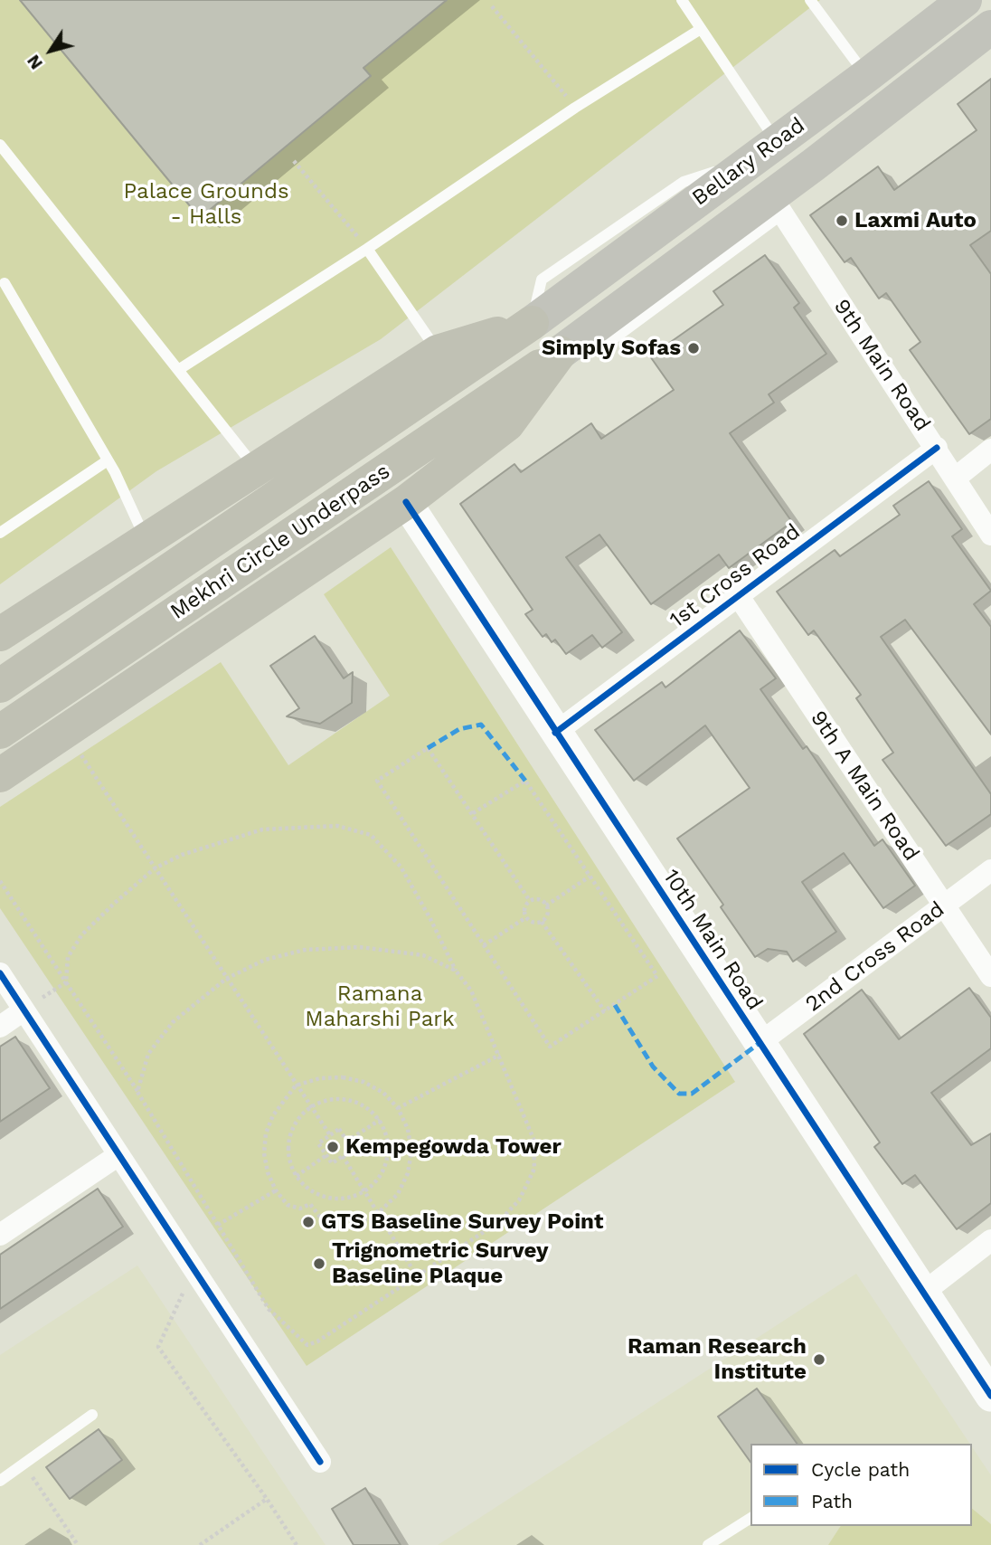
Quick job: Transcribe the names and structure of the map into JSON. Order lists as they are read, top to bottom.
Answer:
{
  "streets": {
    "highway": ["Mekhri Circle Underpass"],
    "main road": ["Bellary Road"],
    "street": [
      "9th Main Road",
      "1st Cross Road",
      "9th A Main Road",
      "10th Main Road",
      "2nd Cross Road"
    ]
  },
  "crossings": [
    ["Bellary Road", "9th Main Road"],
    ["Bellary Road", "Mekhri Circle Underpass"],
    ["9th Main Road", "1st Cross Road"],
    ["1st Cross Road", "9th A Main Road"],
    ["1st Cross Road", "10th Main Road"],
    ["9th A Main Road", "2nd Cross Road"],
    ["10th Main Road", "2nd Cross Road"]
  ],
  "parks": ["Palace Grounds - Halls", "Ramana Maharshi Park"],
  "places": [
    "Laxmi Auto",
    "Simply Sofas",
    "Kempegowda Tower",
    "GTS Baseline Survey Point",
    "Trignometric Survey Baseline Plaque",
    "Raman Research Institute"
  ],
  "legend": ["Cycle path", "Path"],
  "north": "bottom left"
}
